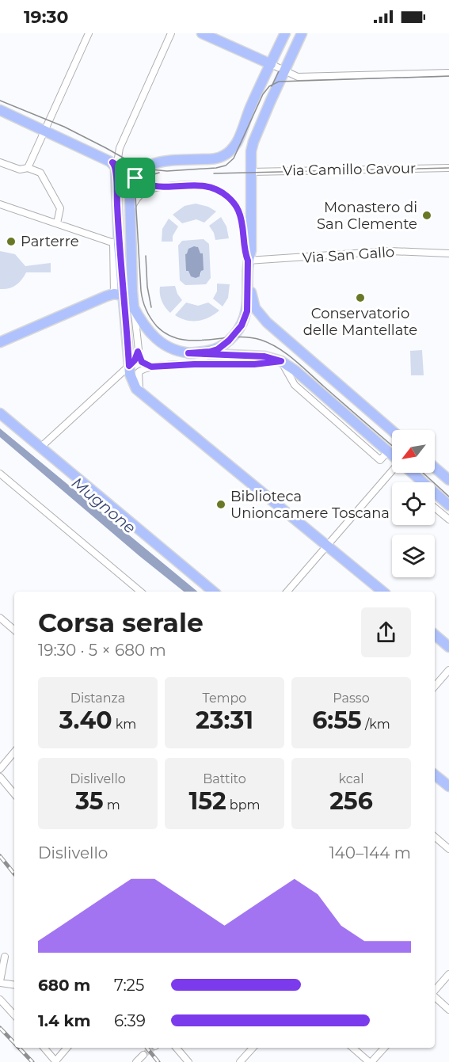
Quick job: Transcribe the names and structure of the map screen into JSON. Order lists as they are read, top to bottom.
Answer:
{
  "streets": {
    "street": ["Via Camillo Cavour", "Via San Gallo"]
  },
  "water": ["Mugnone"],
  "places": [
    "Monastero di San Clemente",
    "Parterre",
    "Conservatorio delle Mantellate",
    "Biblioteca Unioncamere Toscana"
  ],
  "north": "bottom left",
  "page": {
    "status": "19:30",
    "heading": ["Corsa serale", "19:30 · 5 × 680 m"],
    "stats": [
      ["Distanza", "3.40 km"],
      ["Tempo", "23:31"],
      ["Passo", "6:55 /km"],
      ["Dislivello", "35 m"],
      ["Battito", "152 bpm"],
      ["kcal", "256"]
    ],
    "chart": ["Dislivello", "140–144 m"],
    "list": [
      {
        "name": "680 m",
        "note": "7:25"
      },
      {
        "name": "1.4 km",
        "note": "6:39"
      }
    ]
  }
}
